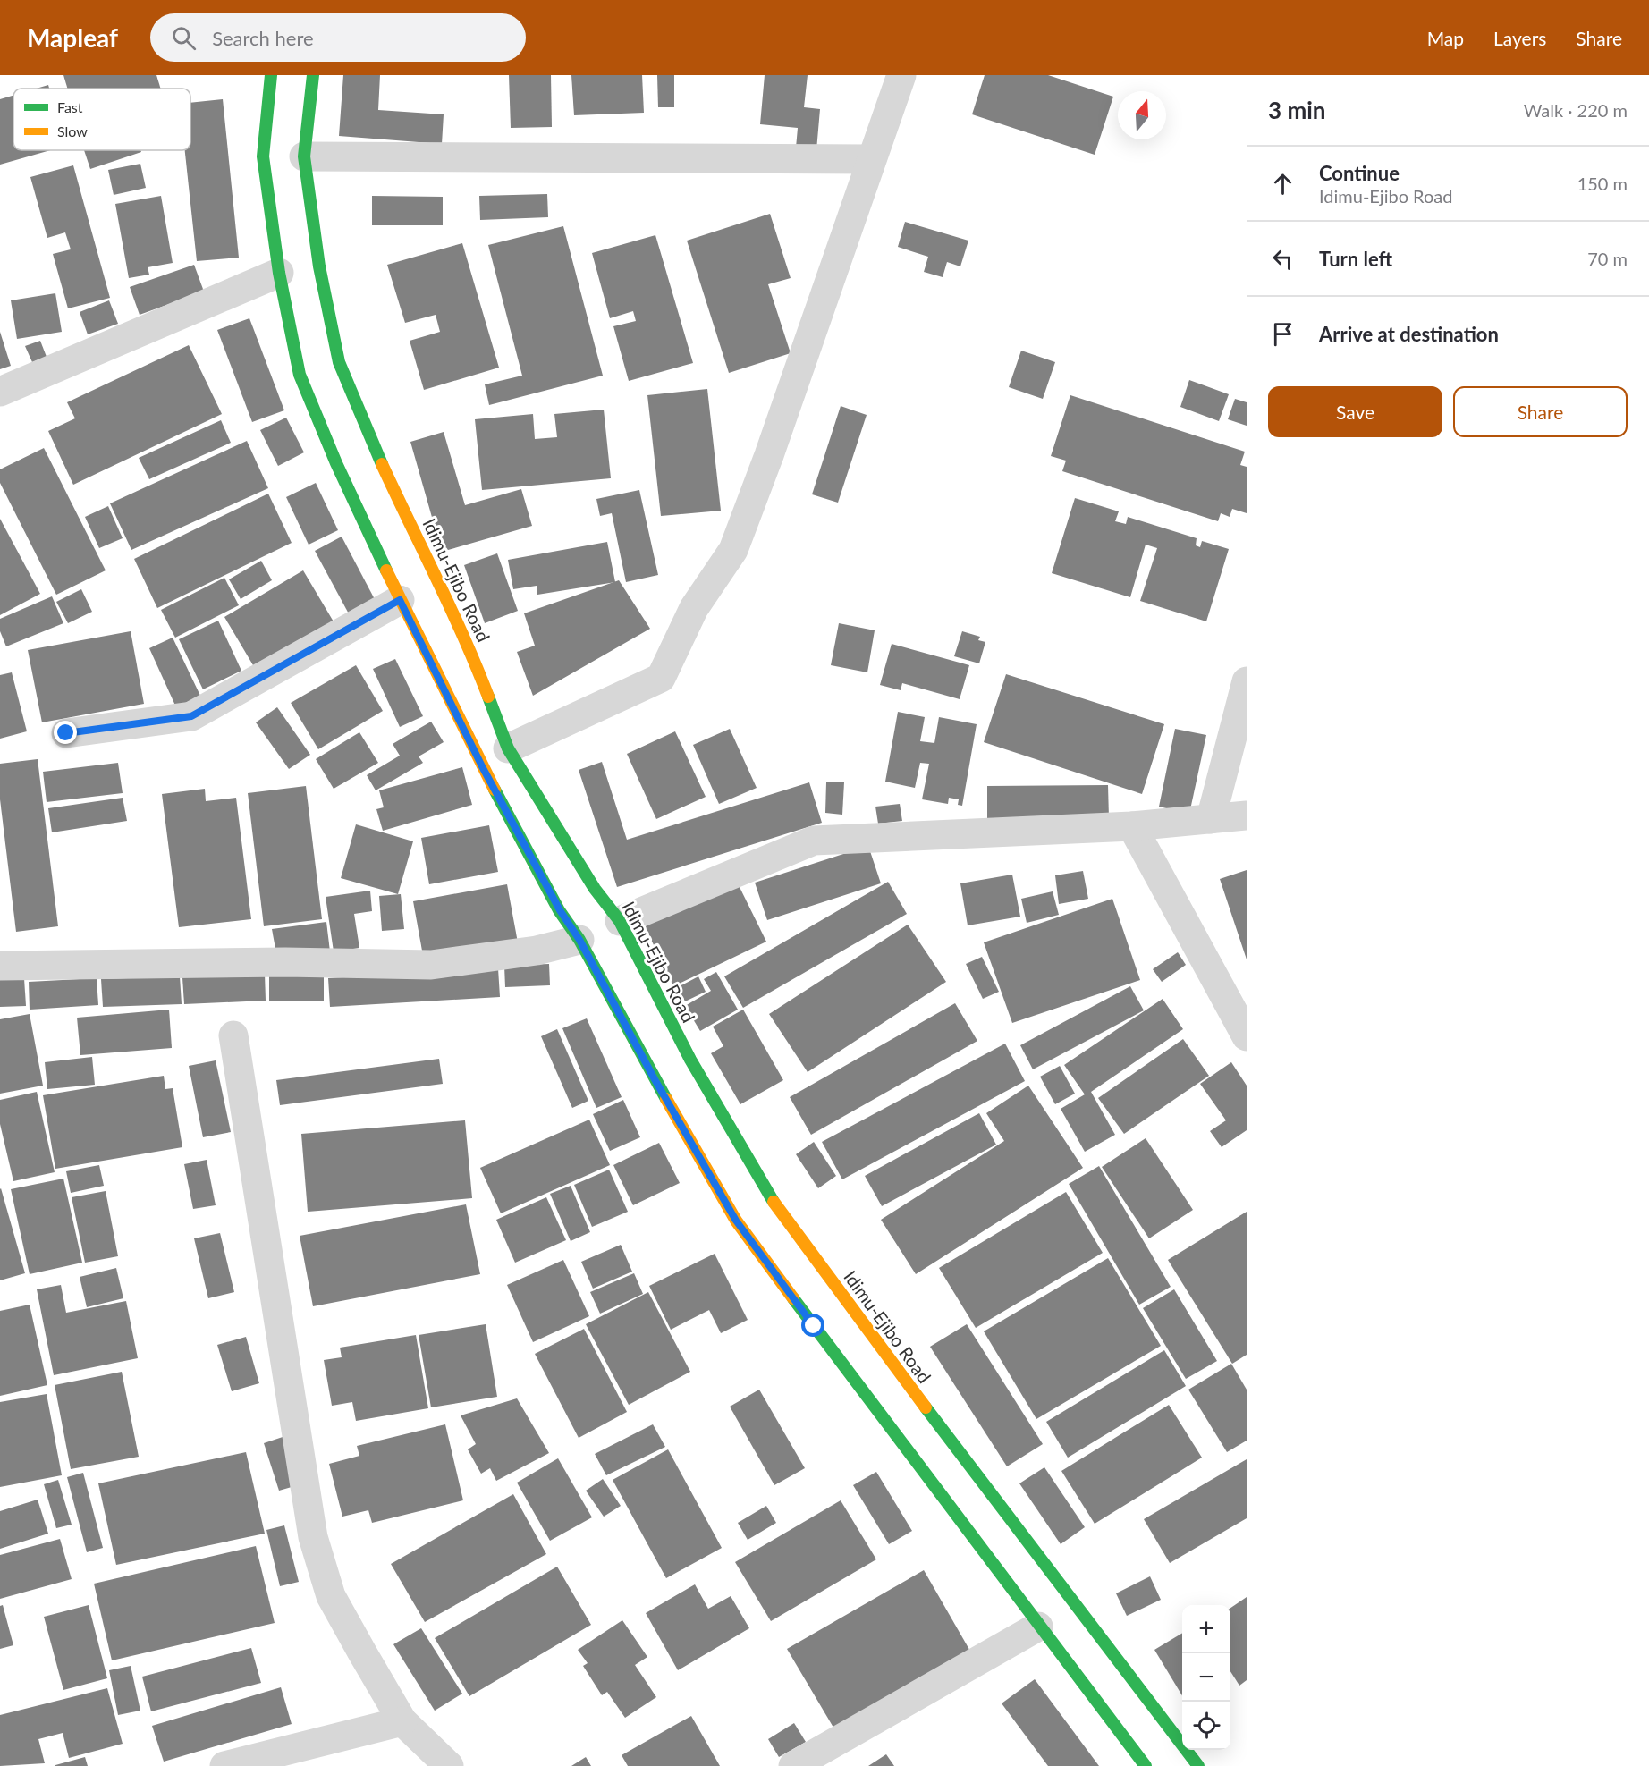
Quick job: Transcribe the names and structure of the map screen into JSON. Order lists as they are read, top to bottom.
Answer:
{
  "streets": {
    "main road": ["Idimu-Ejibo Road"]
  },
  "legend": ["Fast", "Slow"],
  "north": "top",
  "page": {
    "header": "Mapleaf",
    "search": "Search here",
    "nav": ["Map", "Layers", "Share"],
    "heading": ["3 min", "Walk · 220 m"],
    "list": [
      ["Continue", "Idimu-Ejibo Road", "150 m"],
      ["Turn left", "70 m"],
      "Arrive at destination"
    ],
    "buttons": ["Save", "Share"],
    "map_buttons": ["+", "−"]
  }
}
